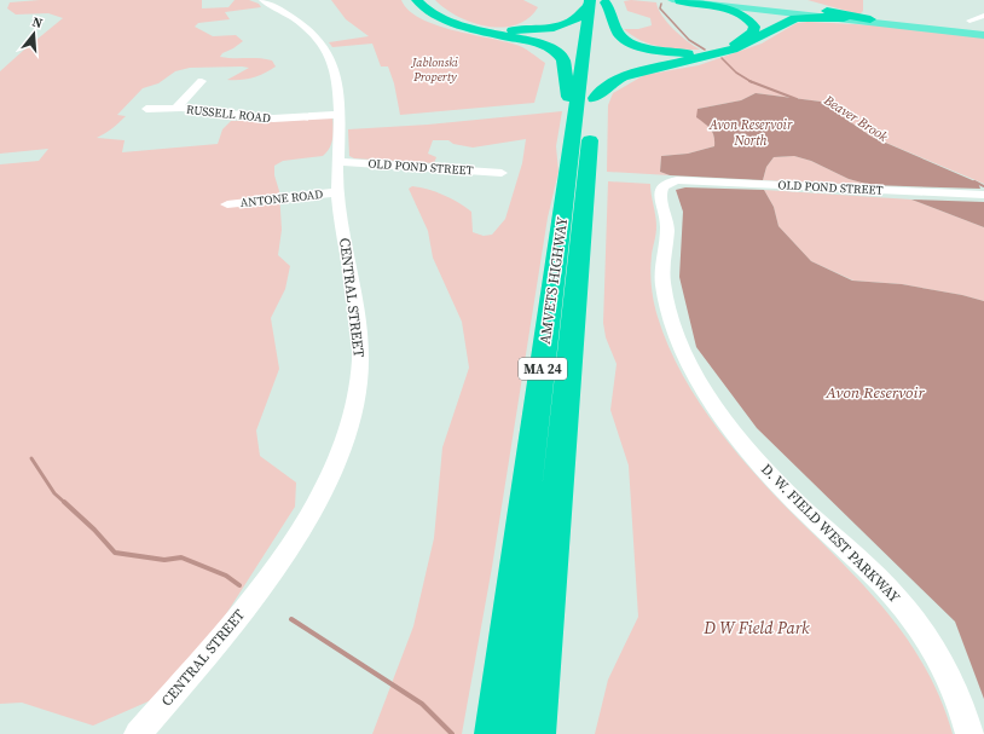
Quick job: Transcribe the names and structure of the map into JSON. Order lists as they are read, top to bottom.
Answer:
{
  "streets": {
    "highway": ["AMVETS HIGHWAY", "MA 24"],
    "street": [
      "RUSSELL ROAD",
      "OLD POND STREET",
      "ANTONE ROAD",
      "CENTRAL STREET",
      "D. W. FIELD WEST PARKWAY"
    ]
  },
  "crossings": [
    ["RUSSELL ROAD", "CENTRAL STREET"],
    ["OLD POND STREET", "CENTRAL STREET"],
    ["OLD POND STREET", "D. W. FIELD WEST PARKWAY"],
    ["ANTONE ROAD", "CENTRAL STREET"]
  ],
  "water": ["Beaver Brook", "Avon Reservoir North", "Avon Reservoir"],
  "parks": ["Jablonski Property", "D W Field Park"],
  "north": "top"
}
